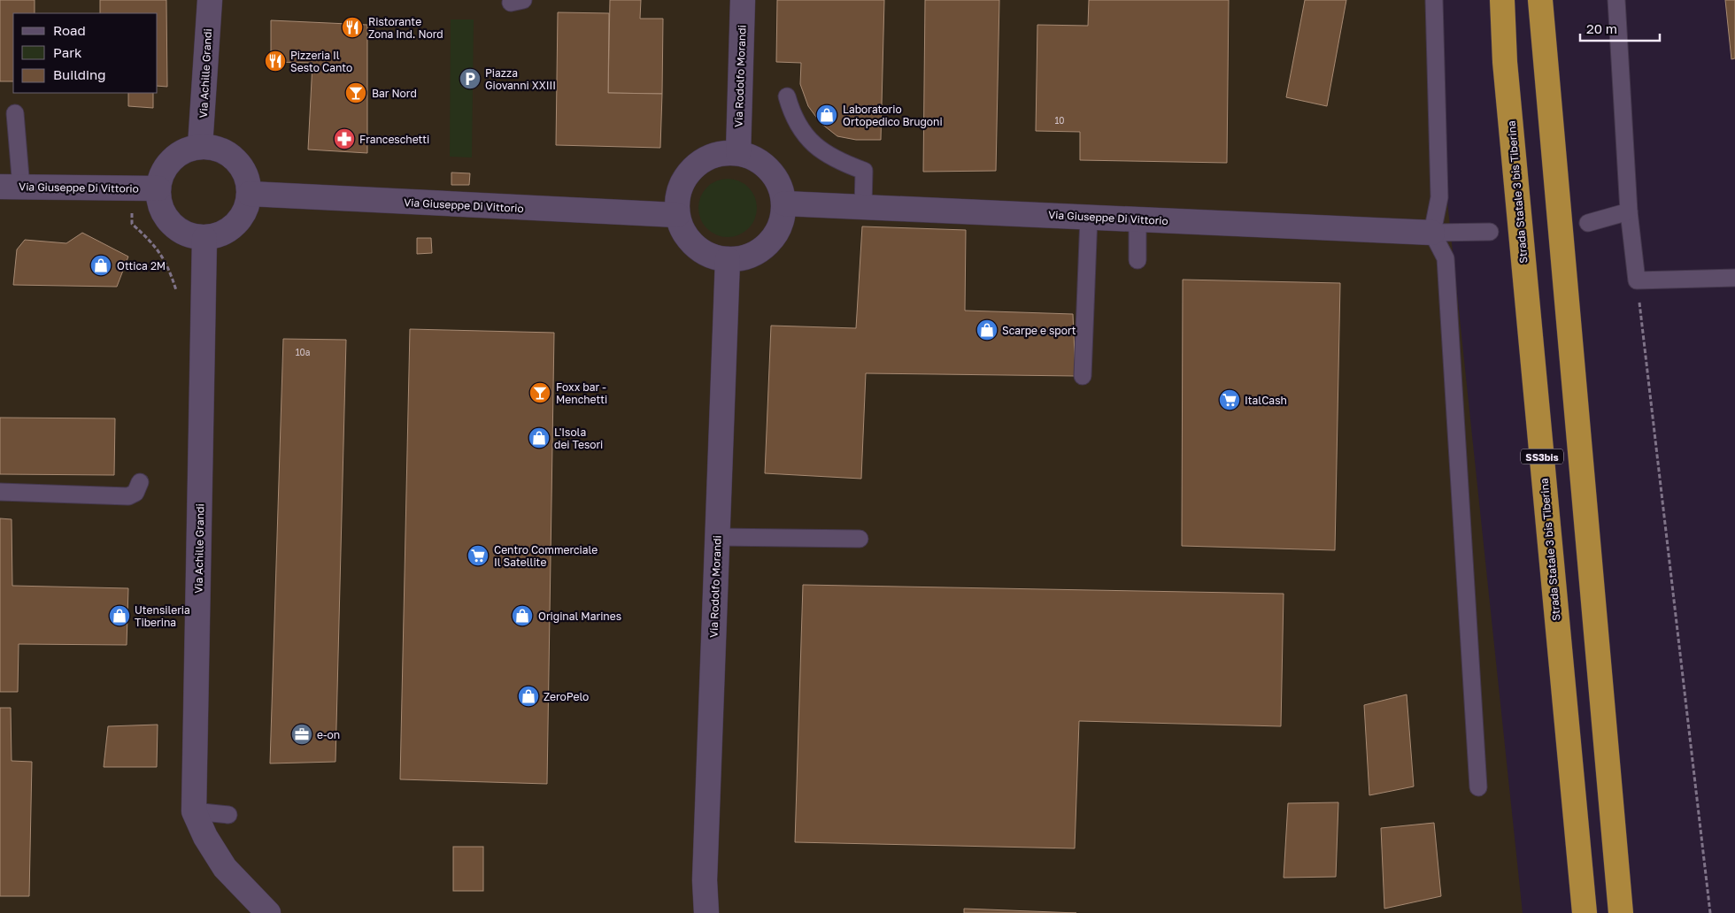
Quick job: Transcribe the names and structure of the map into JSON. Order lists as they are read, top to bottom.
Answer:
{
  "streets": {
    "highway": ["Strada Statale 3 bis Tiberina", "SS3bis"],
    "street": ["Via Achille Grandi", "Via Rodolfo Morandi", "Via Giuseppe Di Vittorio"]
  },
  "crossings": [
    ["Via Achille Grandi", "Via Giuseppe Di Vittorio"],
    ["Via Rodolfo Morandi", "Via Giuseppe Di Vittorio"]
  ],
  "places": {
    "restaurant": ["Ristorante Zona Ind. Nord", "Pizzeria Il Sesto Canto"],
    "parking": ["Piazza Giovanni XXIII"],
    "bar": ["Bar Nord", "Foxx bar - Menchetti"],
    "shop": [
      "Laboratorio Ortopedico Brugoni",
      "Ottica 2M",
      "Scarpe e sport",
      "L'Isola dei Tesori",
      "Utensileria Tiberina",
      "Original Marines",
      "ZeroPelo"
    ],
    "pharmacy": ["Franceschetti"],
    "supermarket": ["ItalCash", "Centro Commerciale Il Satellite"],
    "office": ["e-on"]
  },
  "house_numbers": ["10", "10a"],
  "legend": ["Road", "Park", "Building"],
  "scale_bar": "20 m"
}
